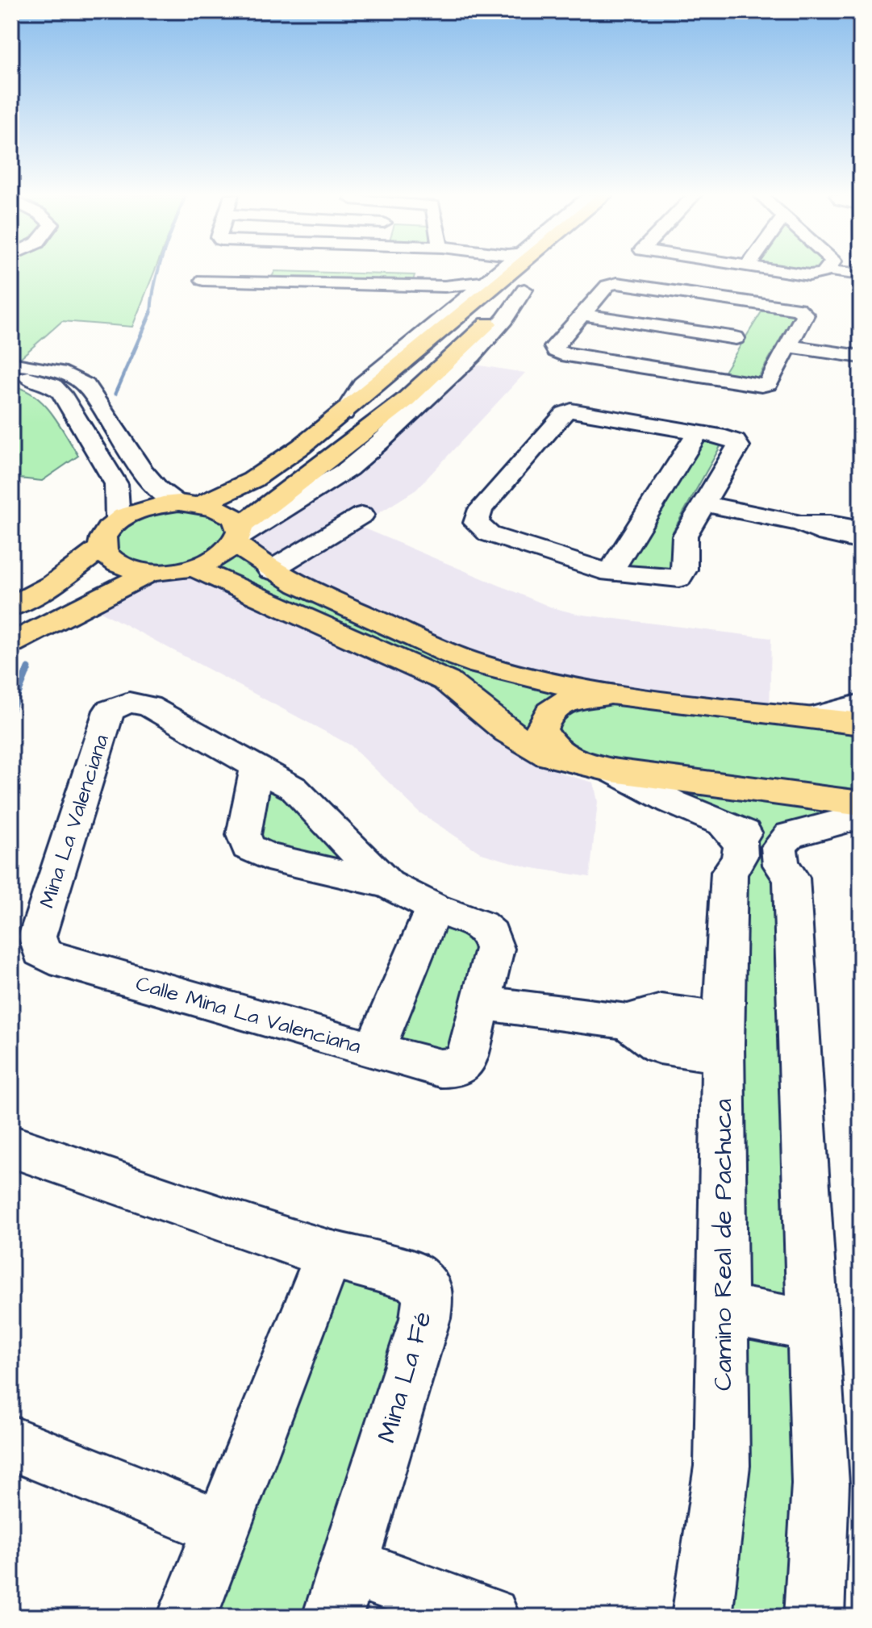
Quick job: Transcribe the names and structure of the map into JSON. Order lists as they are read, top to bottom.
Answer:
{
  "streets": {
    "street": [
      "Mina La Valenciana",
      "Calle Mina La Valenciana",
      "Camino Real de Pachuca",
      "Mina La Fé"
    ]
  },
  "crossings": [
    ["Mina La Valenciana", "Calle Mina La Valenciana"]
  ]
}
